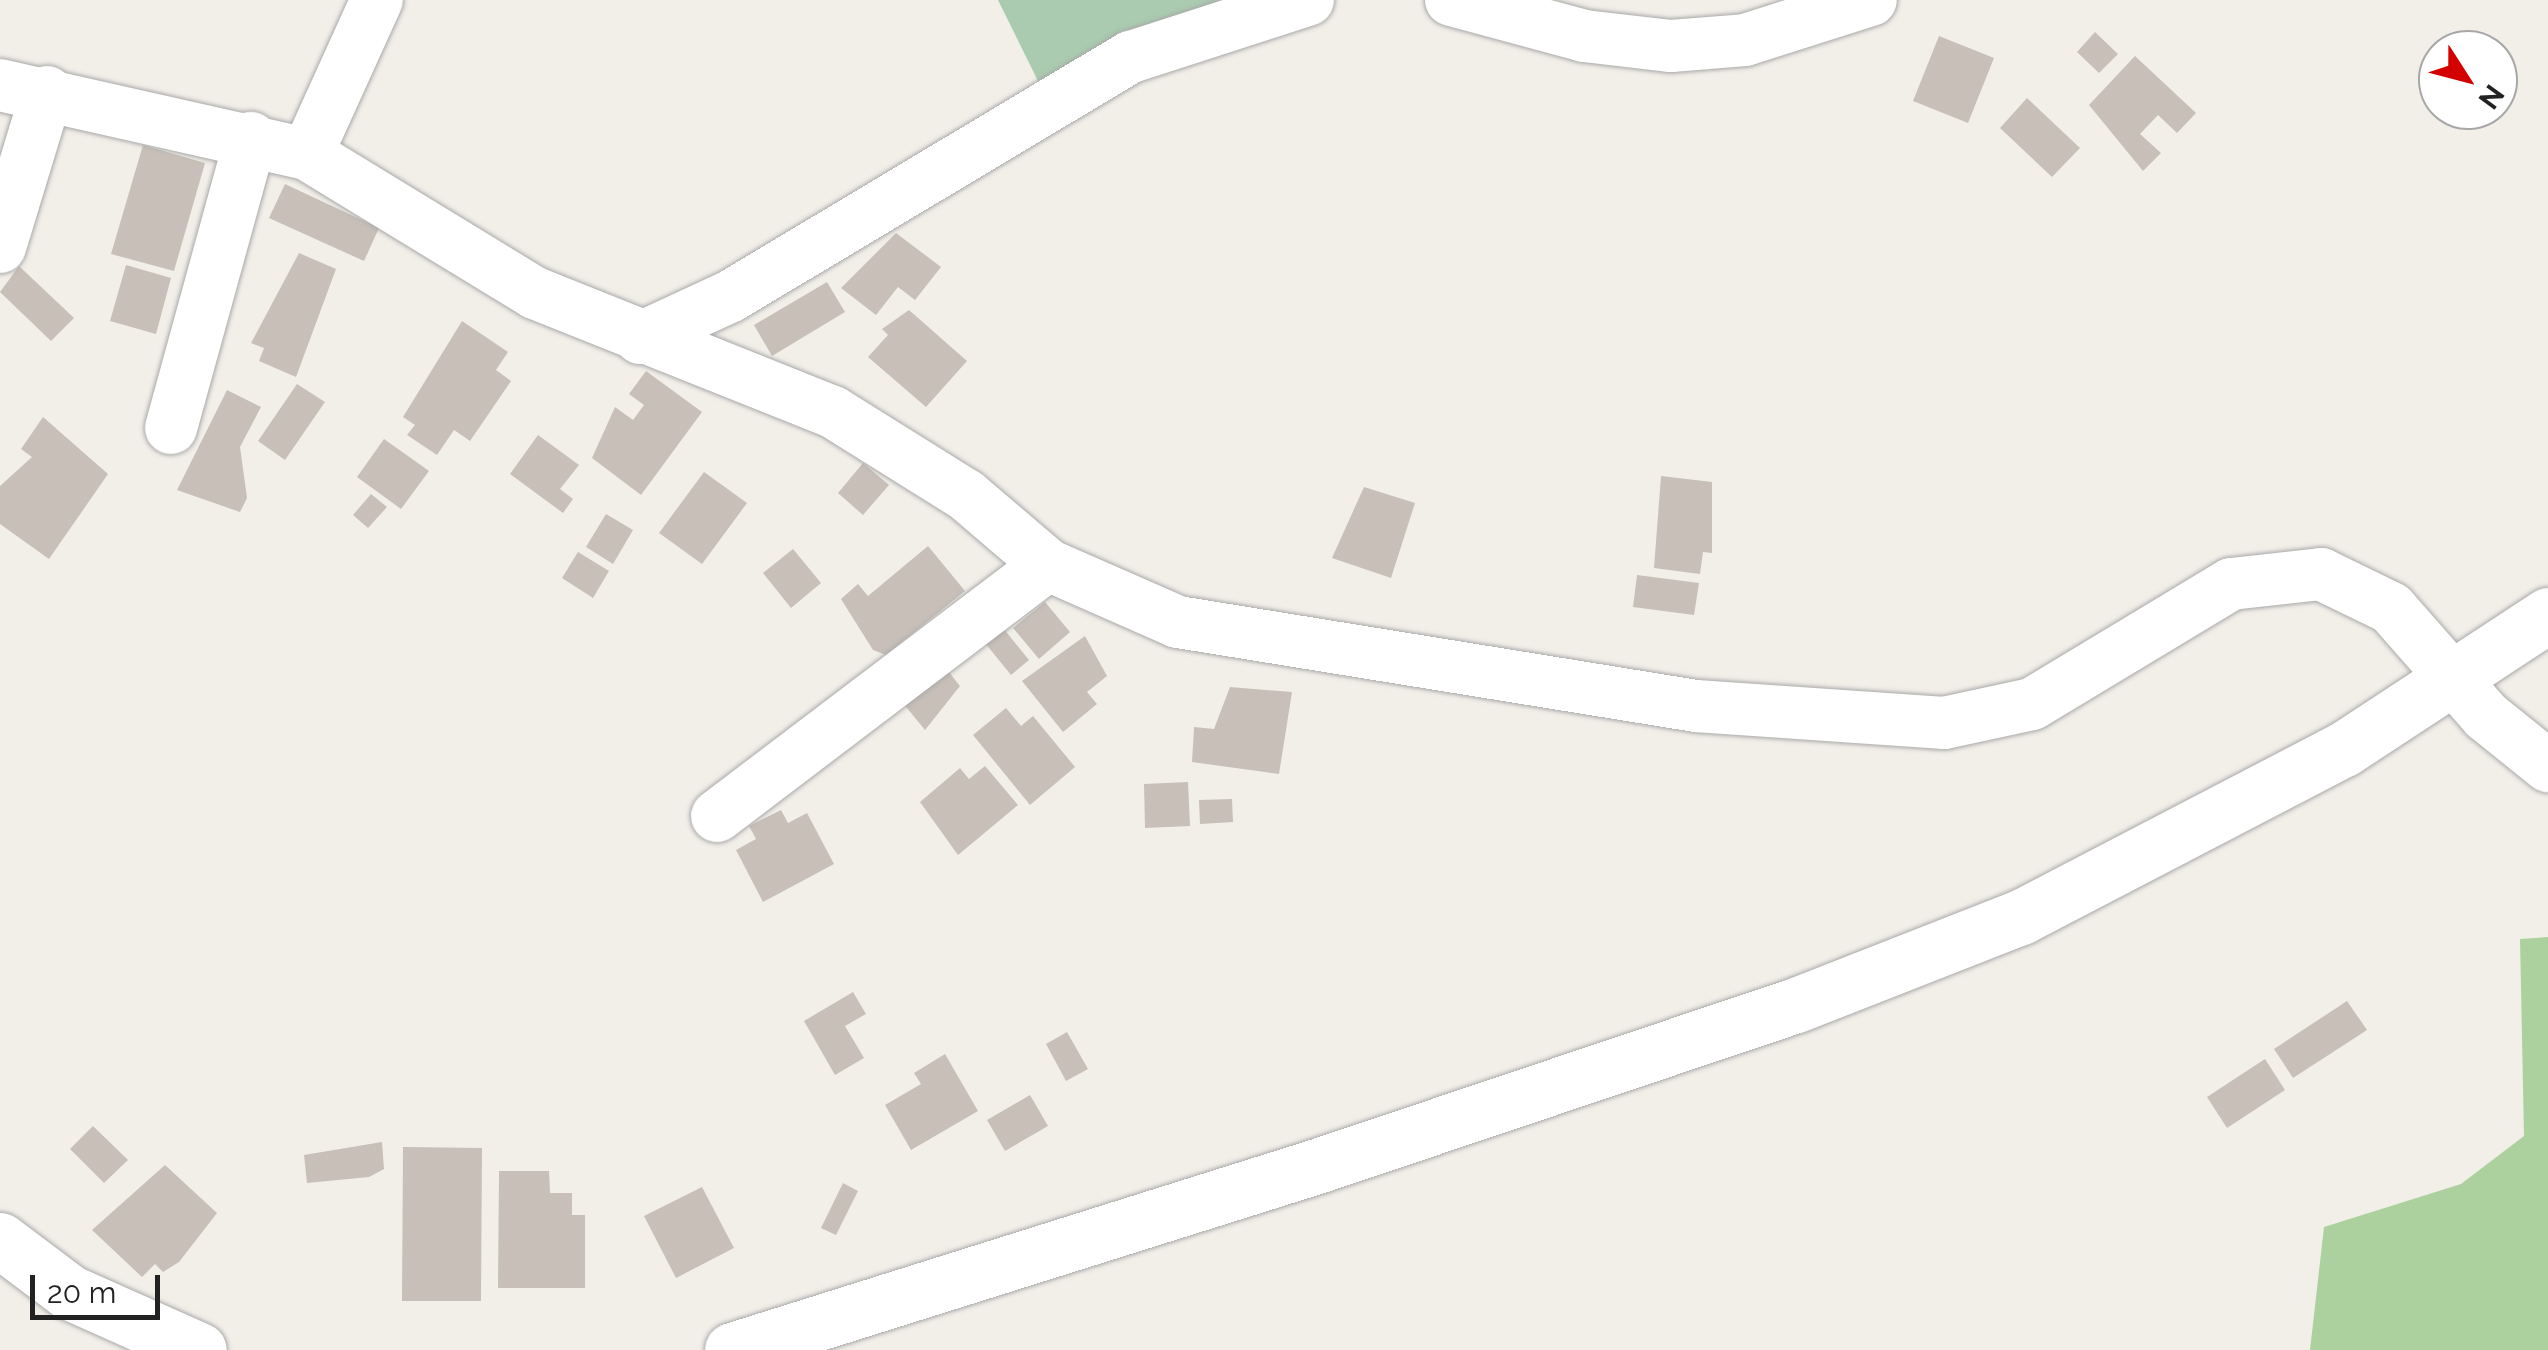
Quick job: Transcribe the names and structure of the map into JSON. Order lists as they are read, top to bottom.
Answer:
{
  "scale_bar": "20 m",
  "north": "bottom right"
}
